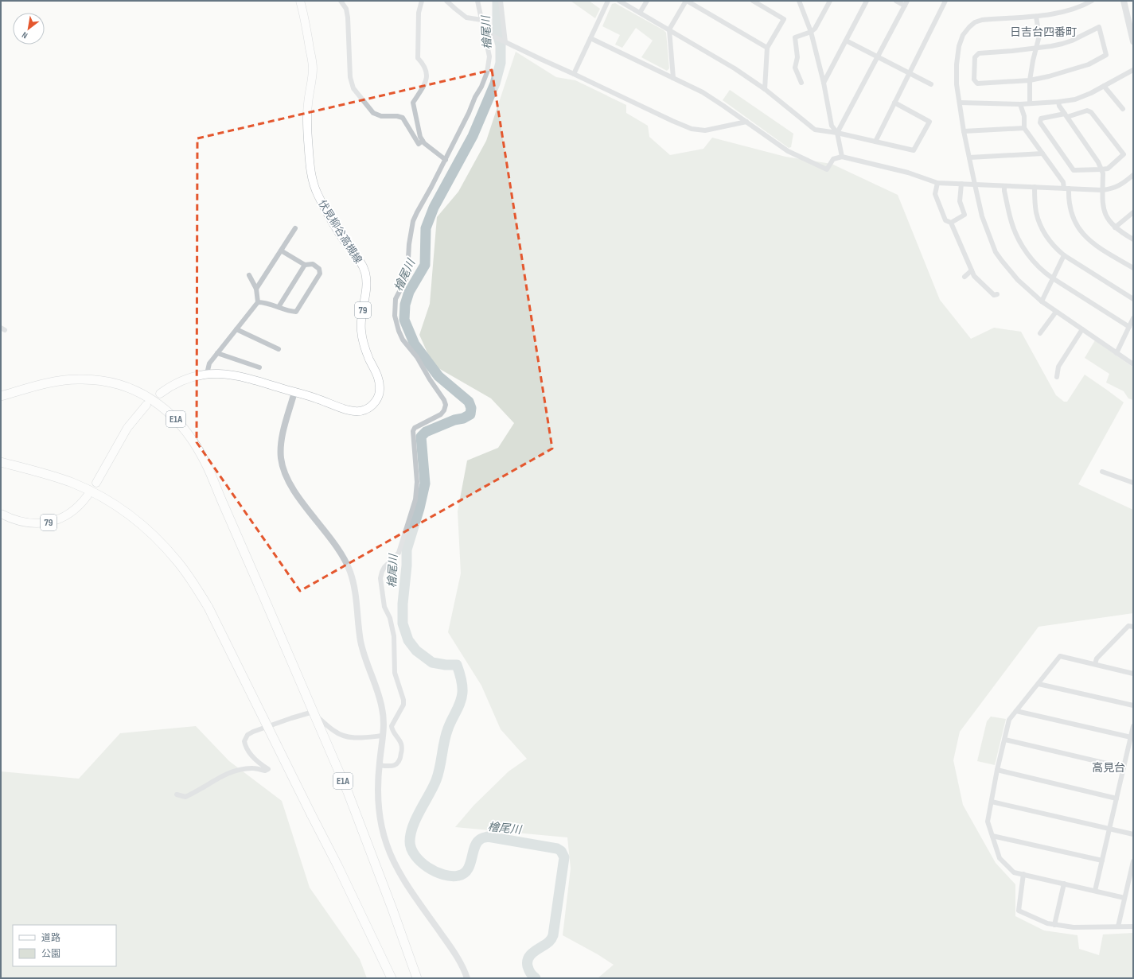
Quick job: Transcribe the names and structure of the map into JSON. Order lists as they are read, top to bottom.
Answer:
{
  "streets": {
    "highway": ["E1A"],
    "main road": ["伏見柳谷高槻線", "79"]
  },
  "districts": ["日吉台四番町", "高見台"],
  "water": ["檜尾川"],
  "legend": ["道路", "公園"],
  "north": "bottom left"
}
